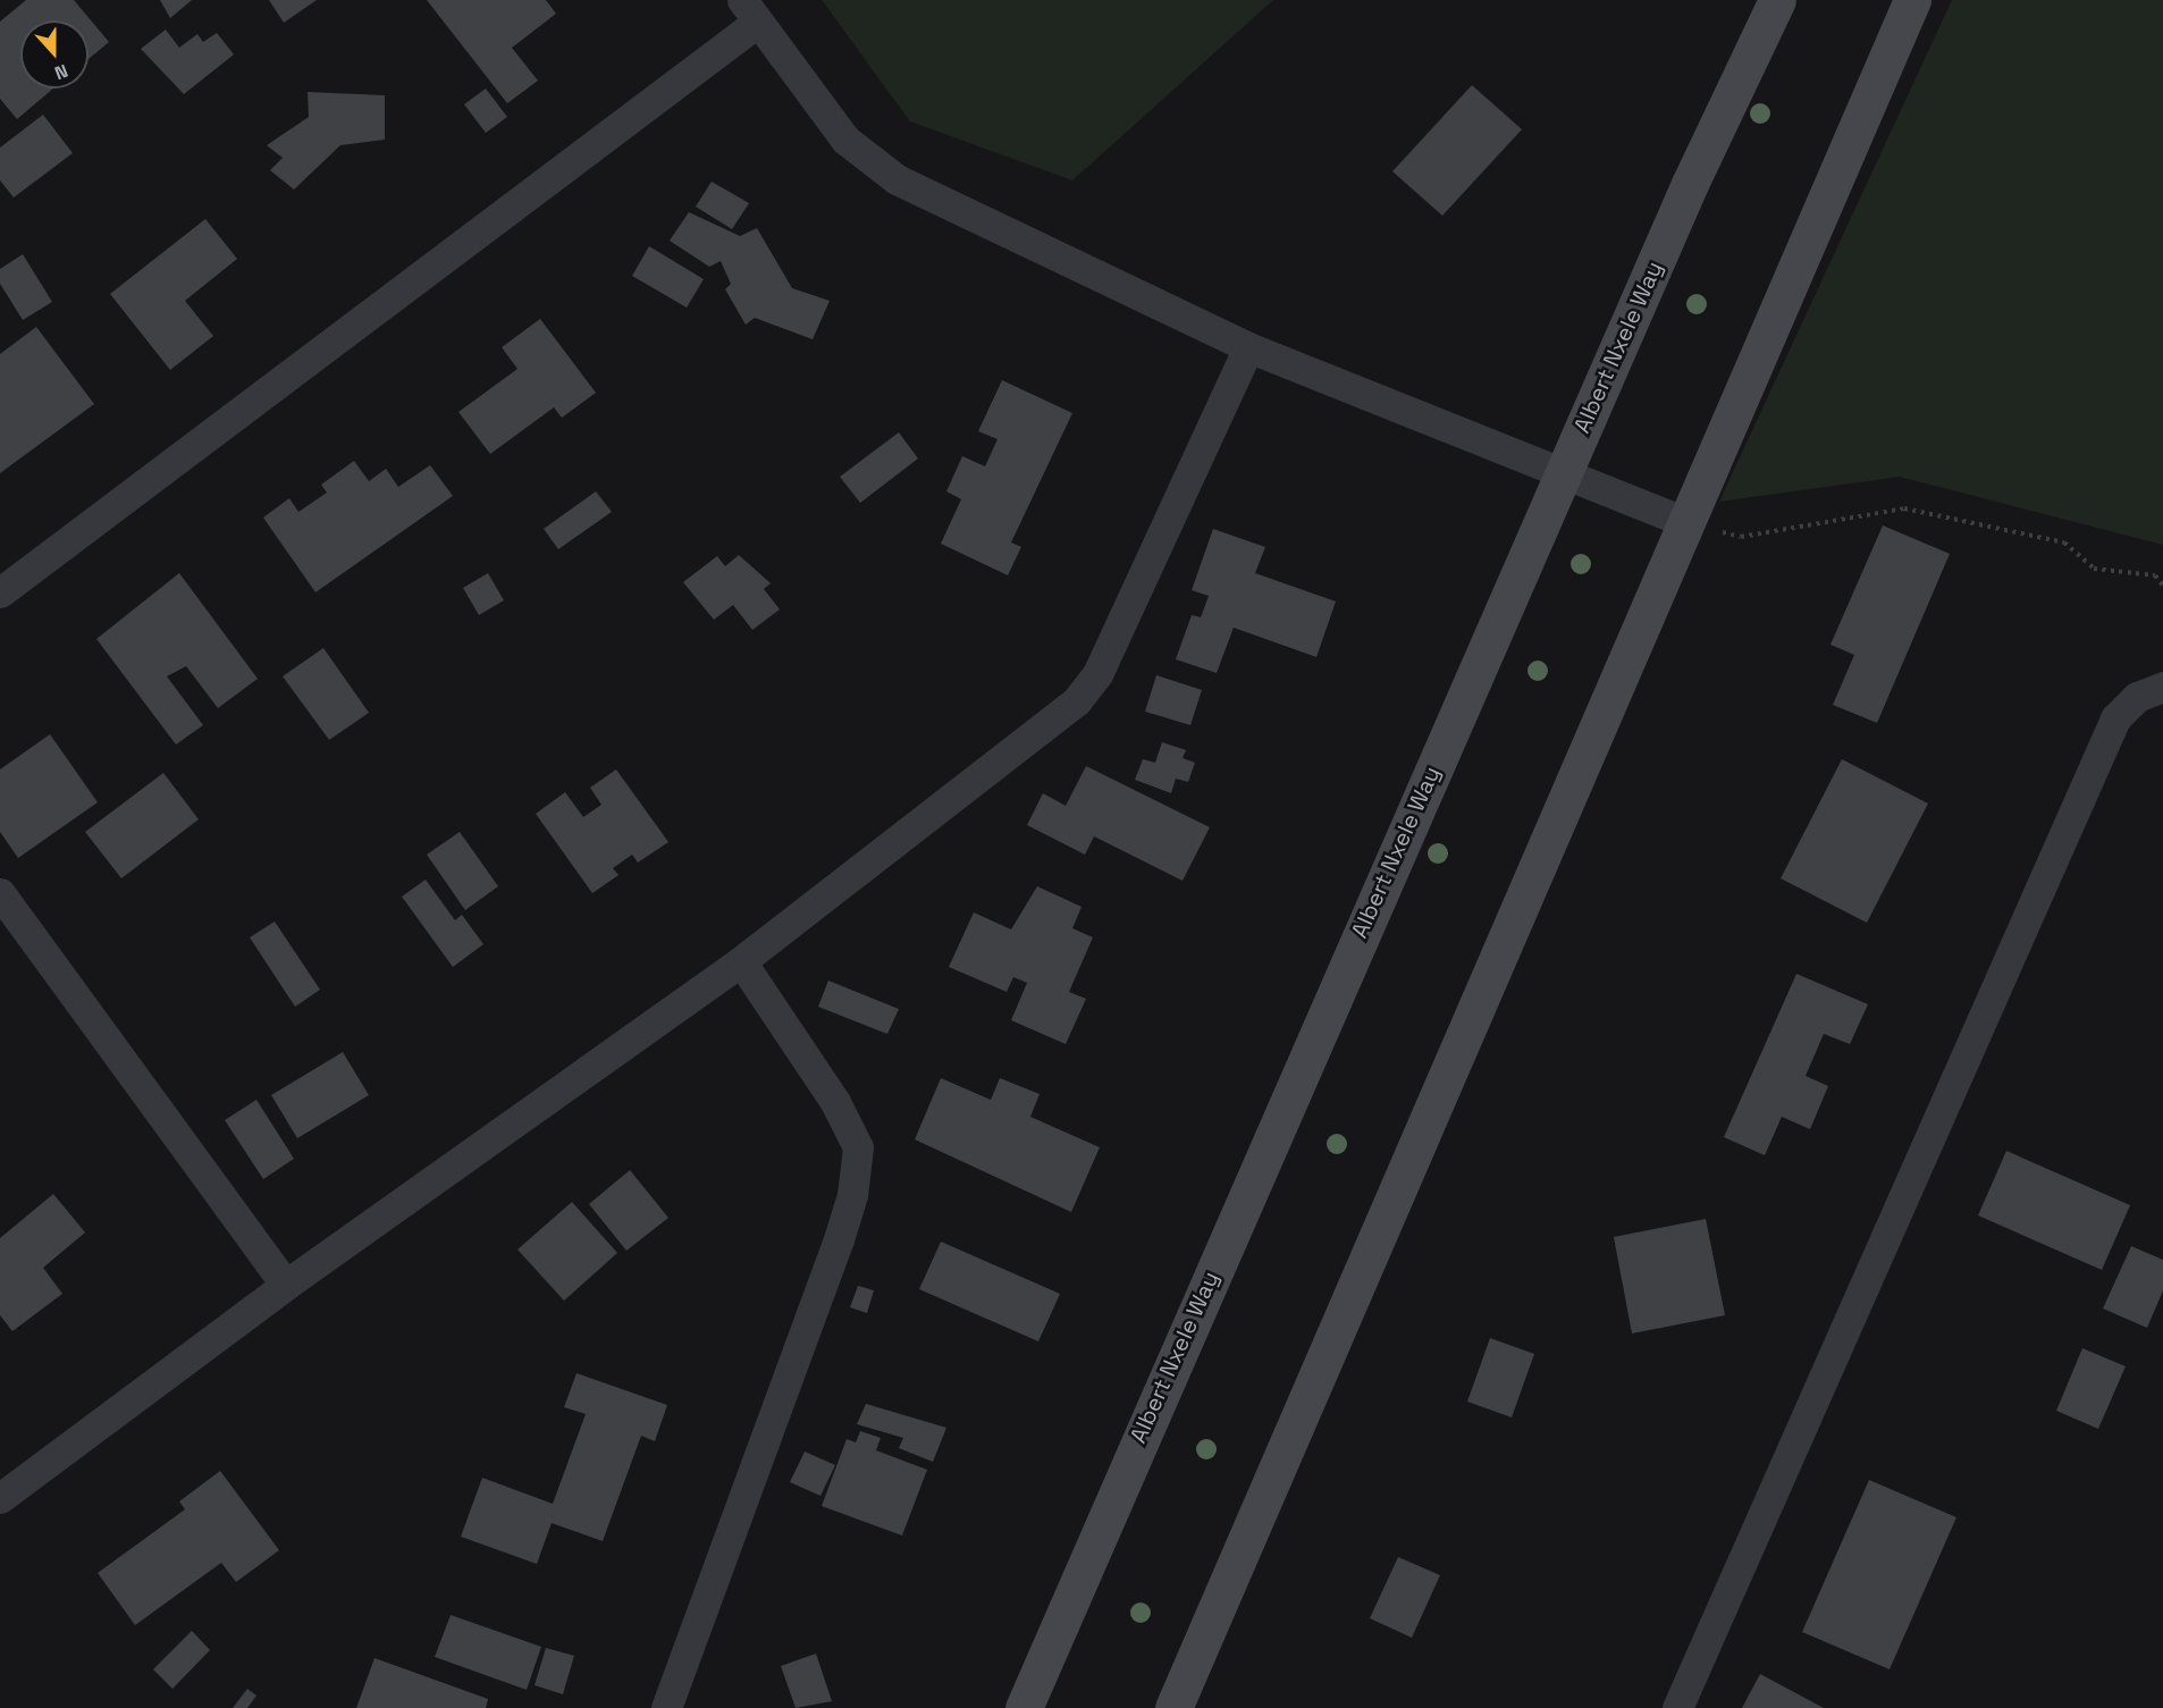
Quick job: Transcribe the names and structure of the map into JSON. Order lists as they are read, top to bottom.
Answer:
{
  "streets": {
    "main road": ["Albert Nxele Way"]
  },
  "north": "bottom"
}
